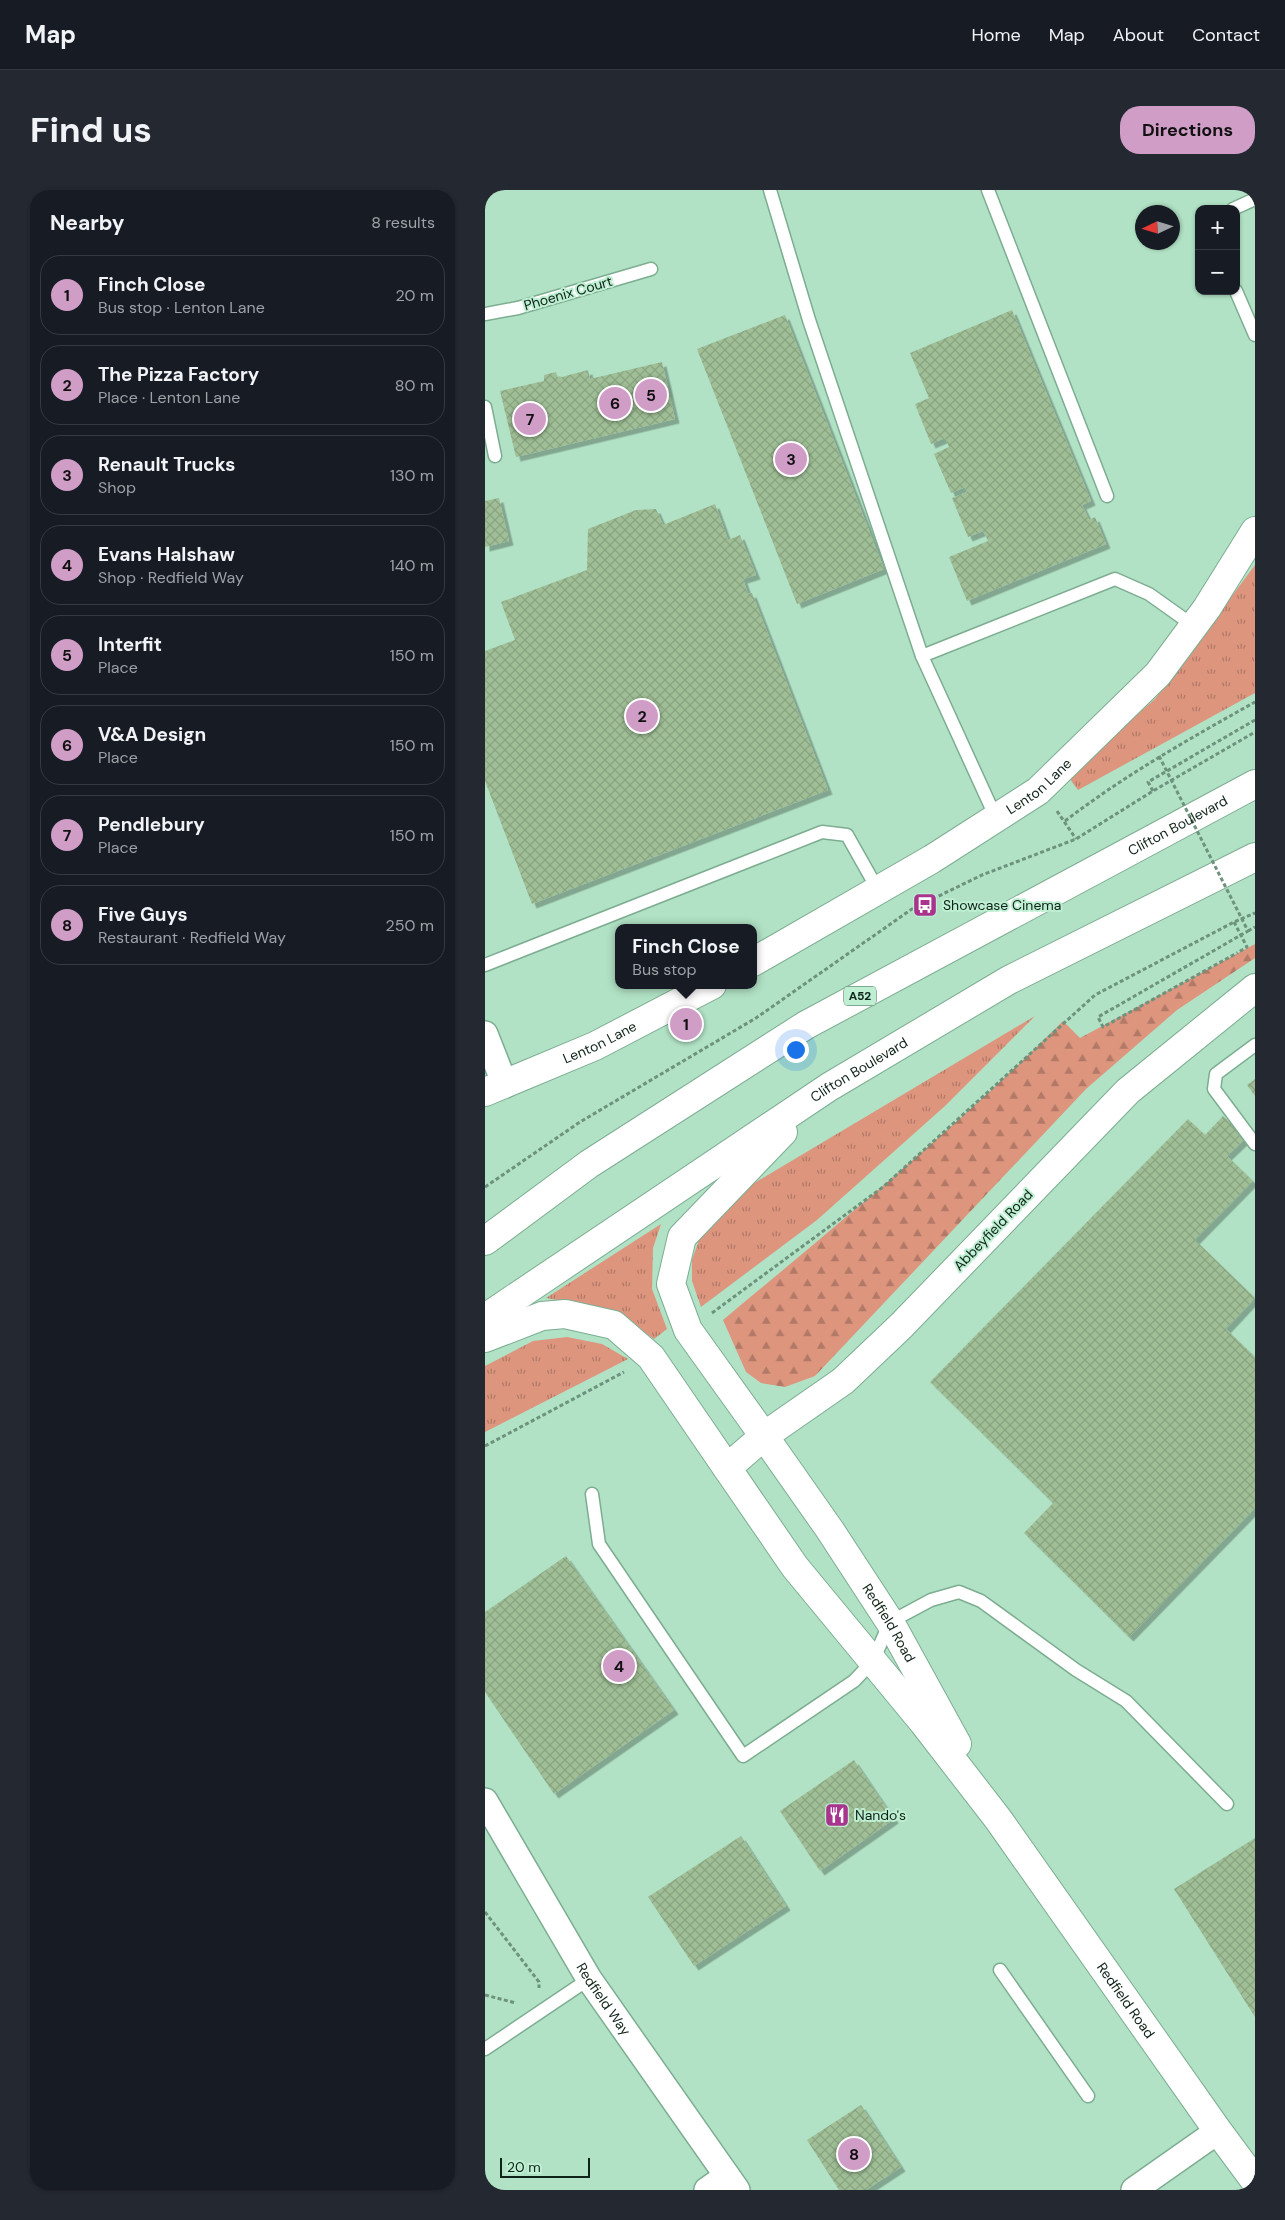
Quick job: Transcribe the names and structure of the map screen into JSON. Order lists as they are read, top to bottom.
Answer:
{
  "streets": {
    "main road": [
      "Lenton Lane",
      "Clifton Boulevard",
      "A52",
      "Abbeyfield Road",
      "Redfield Road"
    ],
    "street": ["Redfield Way"],
    "lane": ["Phoenix Court"]
  },
  "crossings": [
    ["Clifton Boulevard", "Redfield Road"],
    ["Abbeyfield Road", "Redfield Road"]
  ],
  "places": {
    "bus stop": ["Showcase Cinema"],
    "restaurant": ["Nando's"]
  },
  "scale_bar": "20 m",
  "north": "left",
  "page": {
    "header": "Map",
    "nav": [
      "Home",
      "Map",
      "About",
      "Contact"
    ],
    "buttons": "Directions",
    "title": "Find us",
    "heading": ["Nearby", "8 results"],
    "map_buttons": ["+", "−"],
    "list": [
      {
        "mark": "1",
        "name": "Finch Close",
        "note": "Bus stop · Lenton Lane",
        "value": "20 m"
      },
      {
        "mark": "2",
        "name": "The Pizza Factory",
        "note": "Place · Lenton Lane",
        "value": "80 m"
      },
      {
        "mark": "3",
        "name": "Renault Trucks",
        "note": "Shop",
        "value": "130 m"
      },
      {
        "mark": "4",
        "name": "Evans Halshaw",
        "note": "Shop · Redfield Way",
        "value": "140 m"
      },
      {
        "mark": "5",
        "name": "Interfit",
        "note": "Place",
        "value": "150 m"
      },
      {
        "mark": "6",
        "name": "V&A Design",
        "note": "Place",
        "value": "150 m"
      },
      {
        "mark": "7",
        "name": "Pendlebury",
        "note": "Place",
        "value": "150 m"
      },
      {
        "mark": "8",
        "name": "Five Guys",
        "note": "Restaurant · Redfield Way",
        "value": "250 m"
      }
    ],
    "pins": [
      "5",
      "6",
      "7",
      "3",
      "2",
      "1",
      "4",
      "8"
    ],
    "popup": ["Finch Close", "Bus stop"],
    "scale": "20 m"
  }
}
